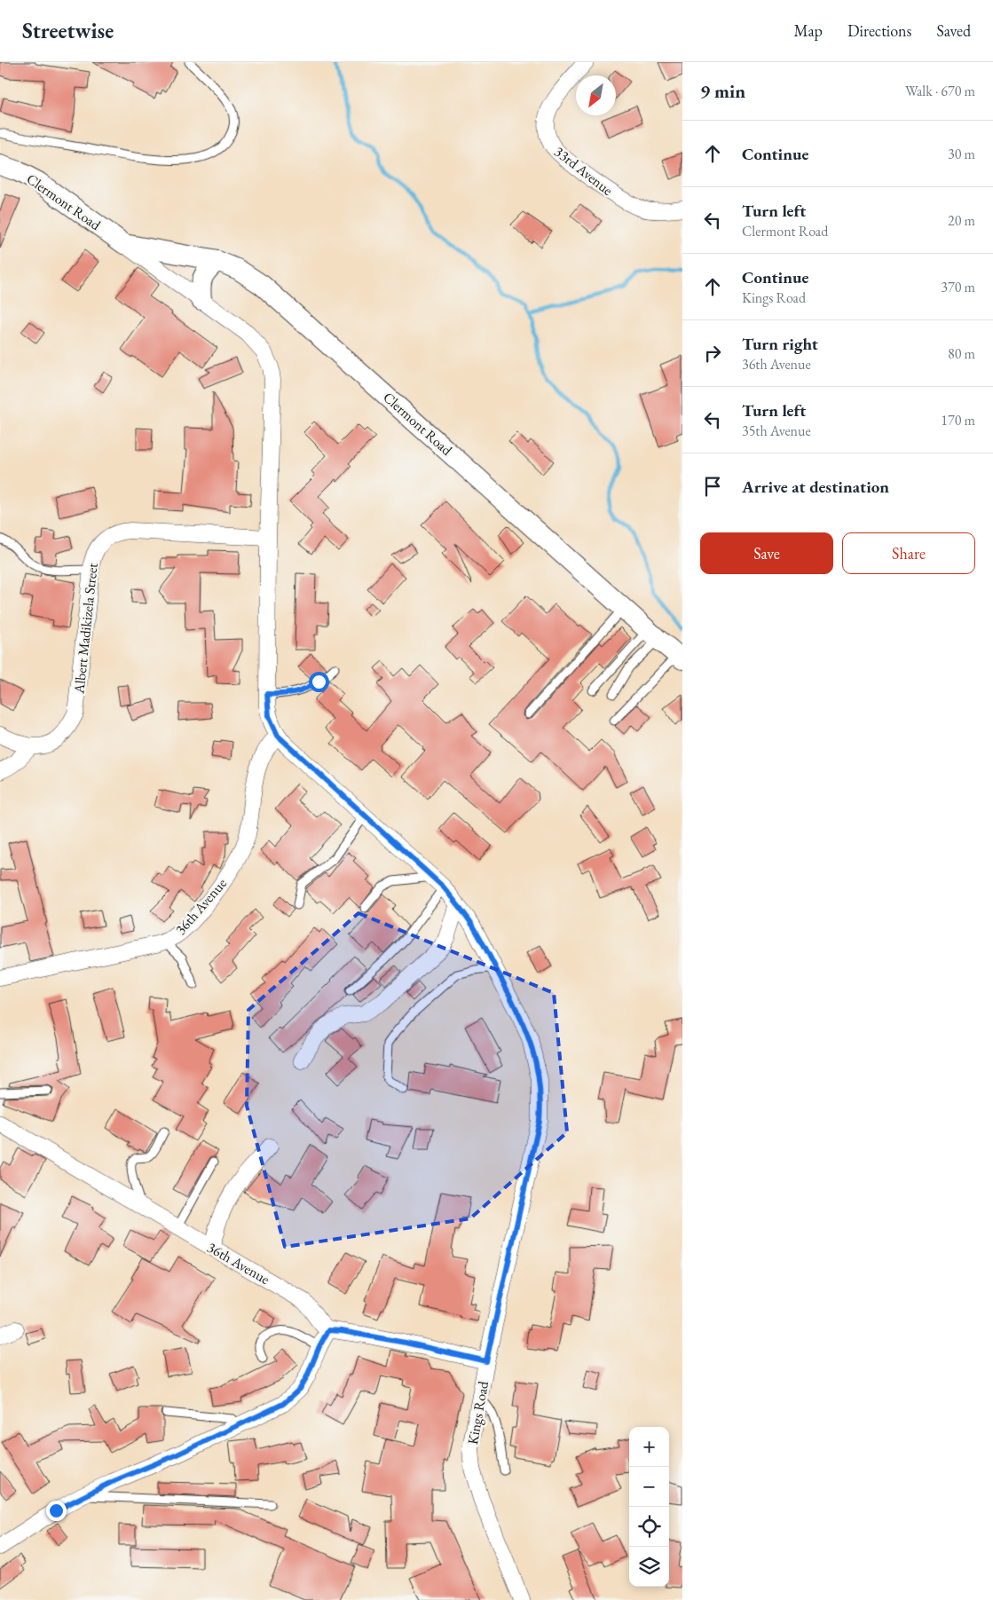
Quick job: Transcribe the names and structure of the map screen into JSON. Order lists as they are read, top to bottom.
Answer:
{
  "streets": {
    "street": [
      "33rd Avenue",
      "Clermont Road",
      "Albert Madikizela Street",
      "36th Avenue",
      "Kings Road"
    ]
  },
  "crossings": [
    ["Clermont Road", "Albert Madikizela Street"],
    ["Clermont Road", "36th Avenue"],
    ["Clermont Road", "Kings Road"],
    ["36th Avenue", "Kings Road"]
  ],
  "north": "bottom left",
  "page": {
    "header": "Streetwise",
    "nav": ["Map", "Directions", "Saved"],
    "heading": ["9 min", "Walk · 670 m"],
    "list": [
      ["Continue", "30 m"],
      ["Turn left", "Clermont Road", "20 m"],
      ["Continue", "Kings Road", "370 m"],
      ["Turn right", "36th Avenue", "80 m"],
      ["Turn left", "35th Avenue", "170 m"],
      "Arrive at destination"
    ],
    "buttons": ["Save", "Share"],
    "map_buttons": ["+", "−"]
  }
}
